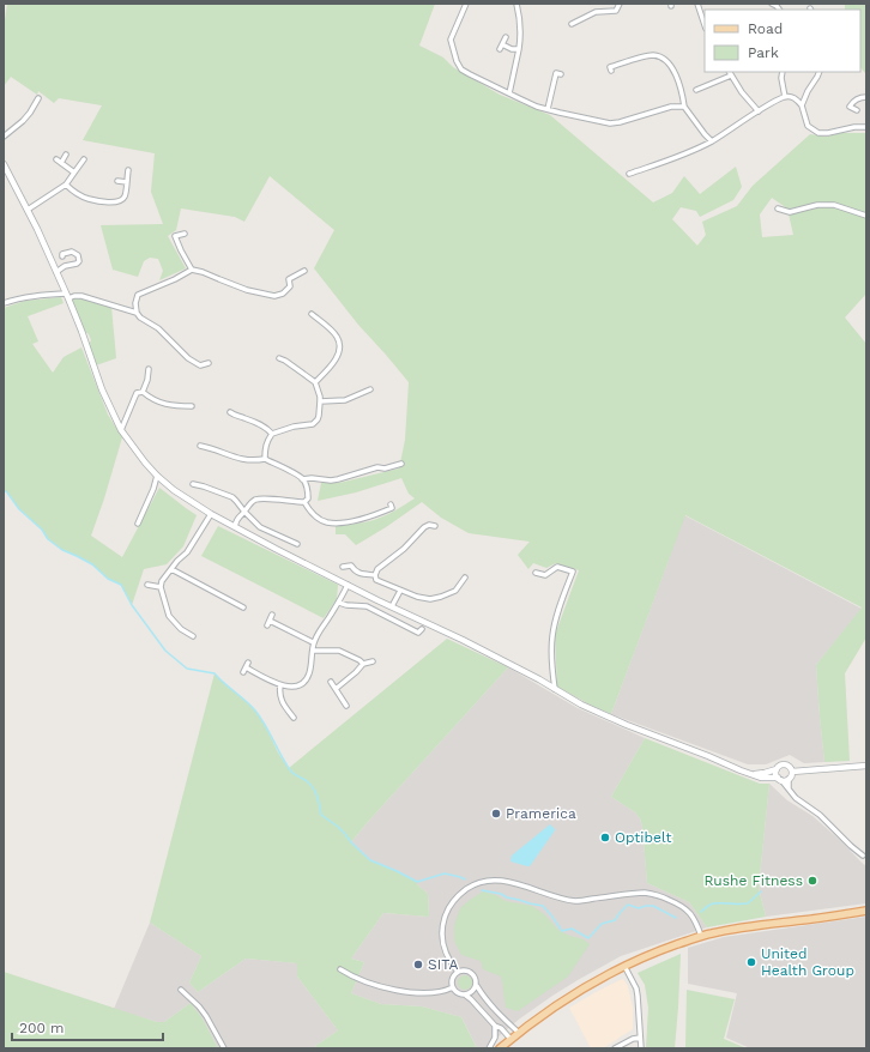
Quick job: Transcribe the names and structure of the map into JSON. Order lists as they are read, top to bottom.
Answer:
{
  "places": [
    "Pramerica",
    "Optibelt",
    "Rushe Fitness",
    "United Health Group",
    "SITA"
  ],
  "legend": ["Road", "Park"],
  "scale_bar": "200 m"
}
